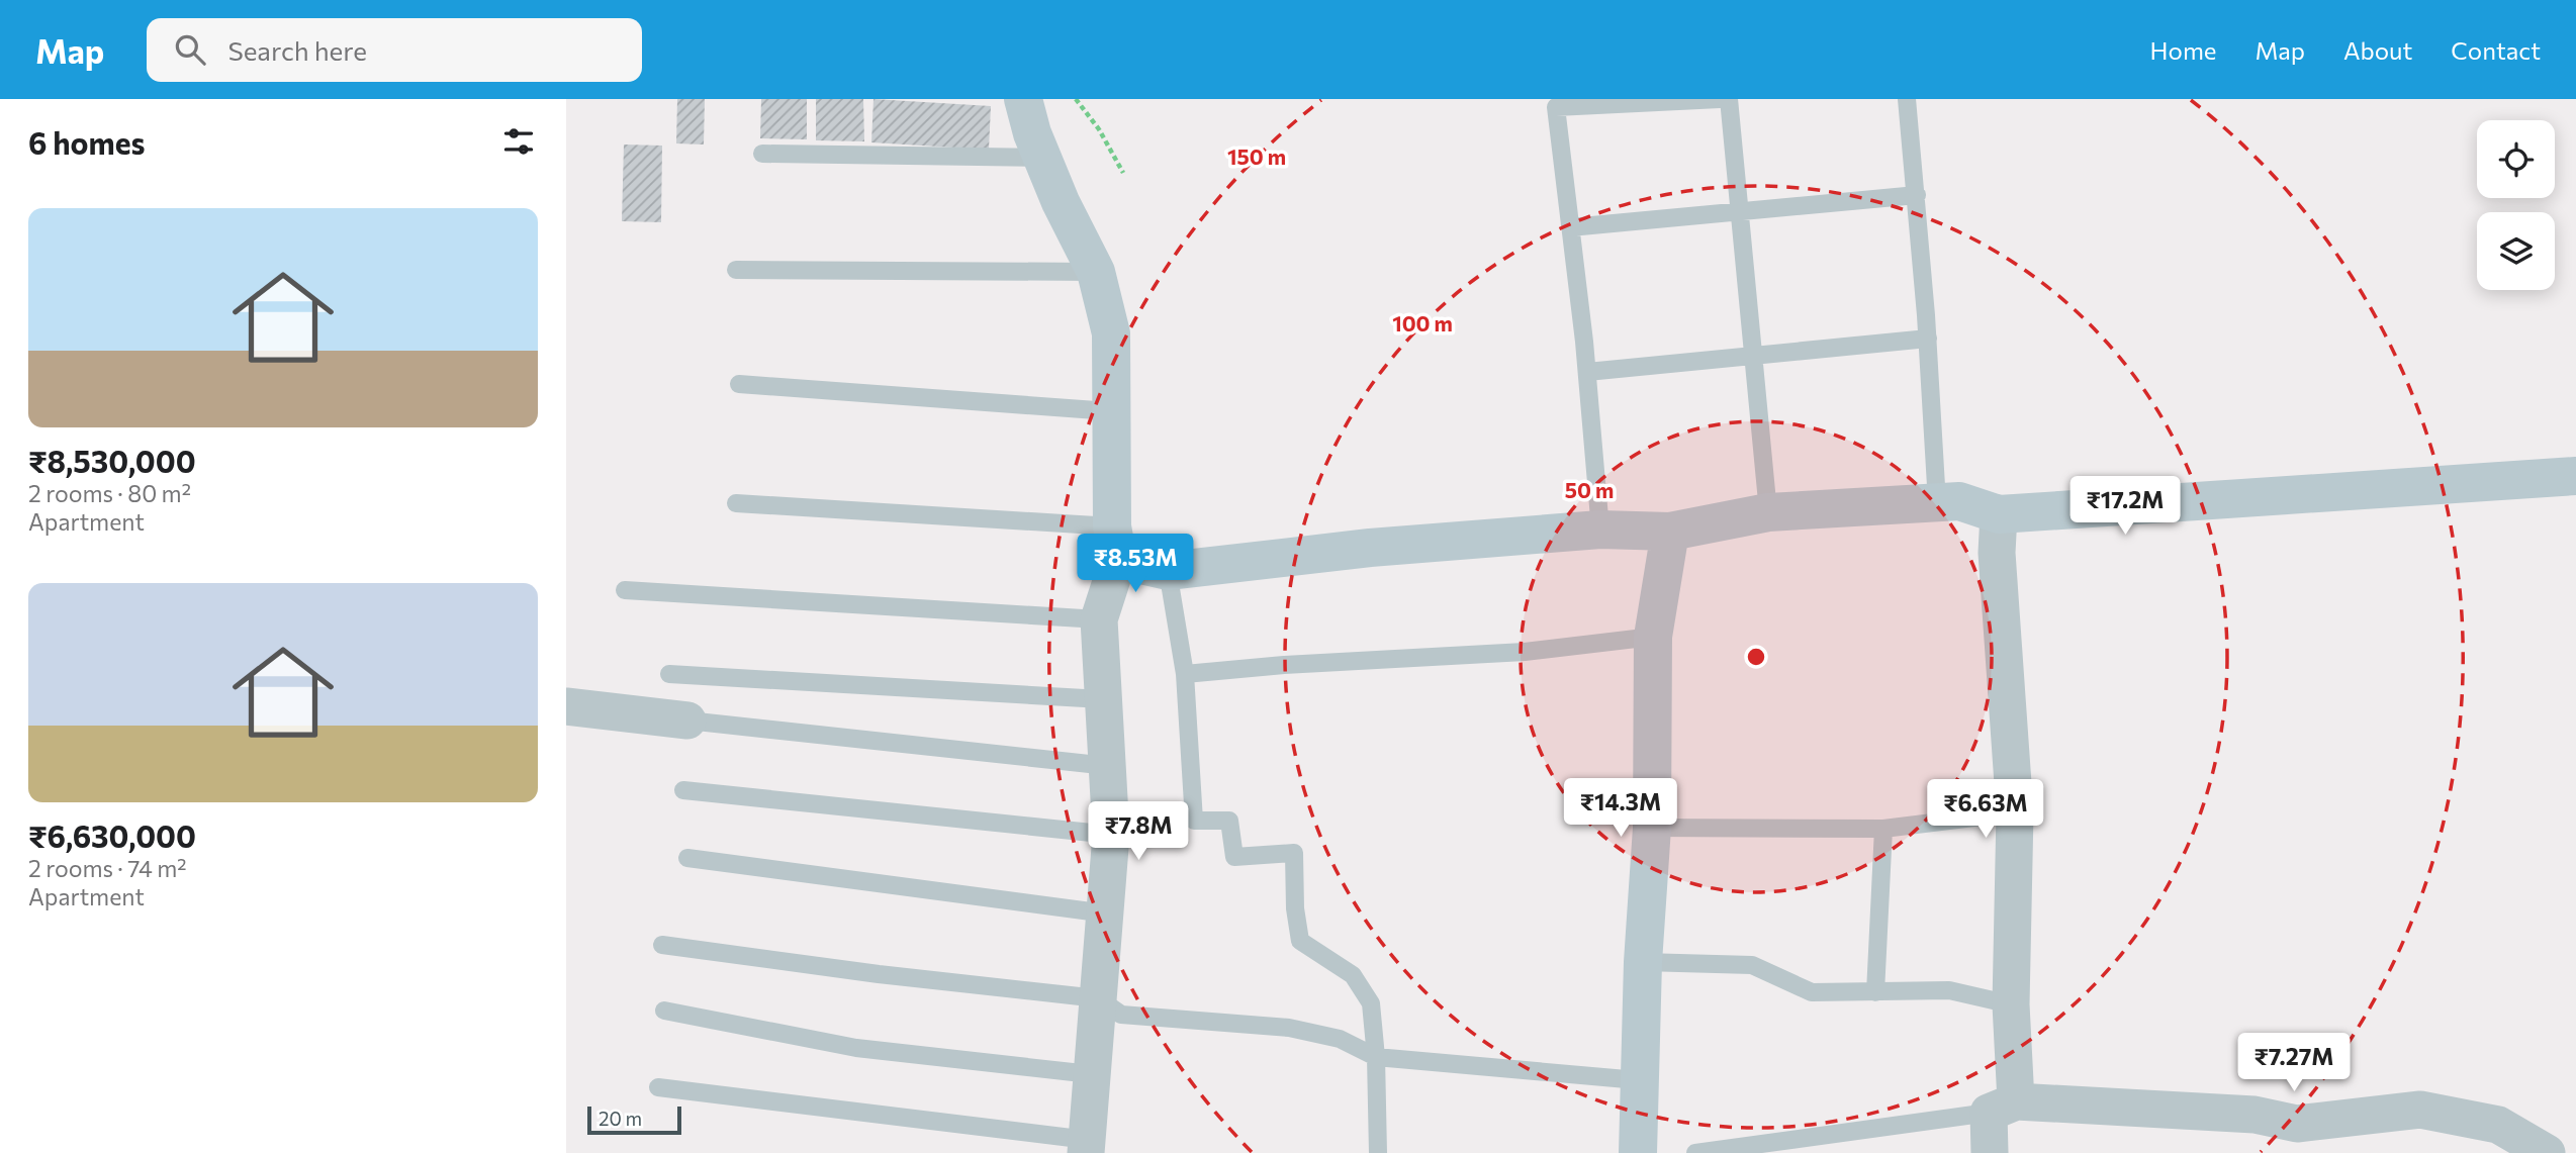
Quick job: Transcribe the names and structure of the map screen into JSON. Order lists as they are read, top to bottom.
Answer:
{
  "scale_bar": "20 m",
  "page": {
    "header": "Map",
    "search": "Search here",
    "nav": [
      "Home",
      "Map",
      "About",
      "Contact"
    ],
    "heading": "6 homes",
    "list": [
      {
        "name": "₹8,530,000",
        "note": "2 rooms · 80 m² · Apartment"
      },
      {
        "name": "₹6,630,000",
        "note": "2 rooms · 74 m² · Apartment"
      }
    ],
    "price": [
      "₹17.2M",
      "₹8.53M",
      "₹14.3M",
      "₹6.63M",
      "₹7.8M",
      "₹7.27M"
    ],
    "scale": "20 m"
  },
  "rings": ["150 m", "100 m", "50 m"]
}
